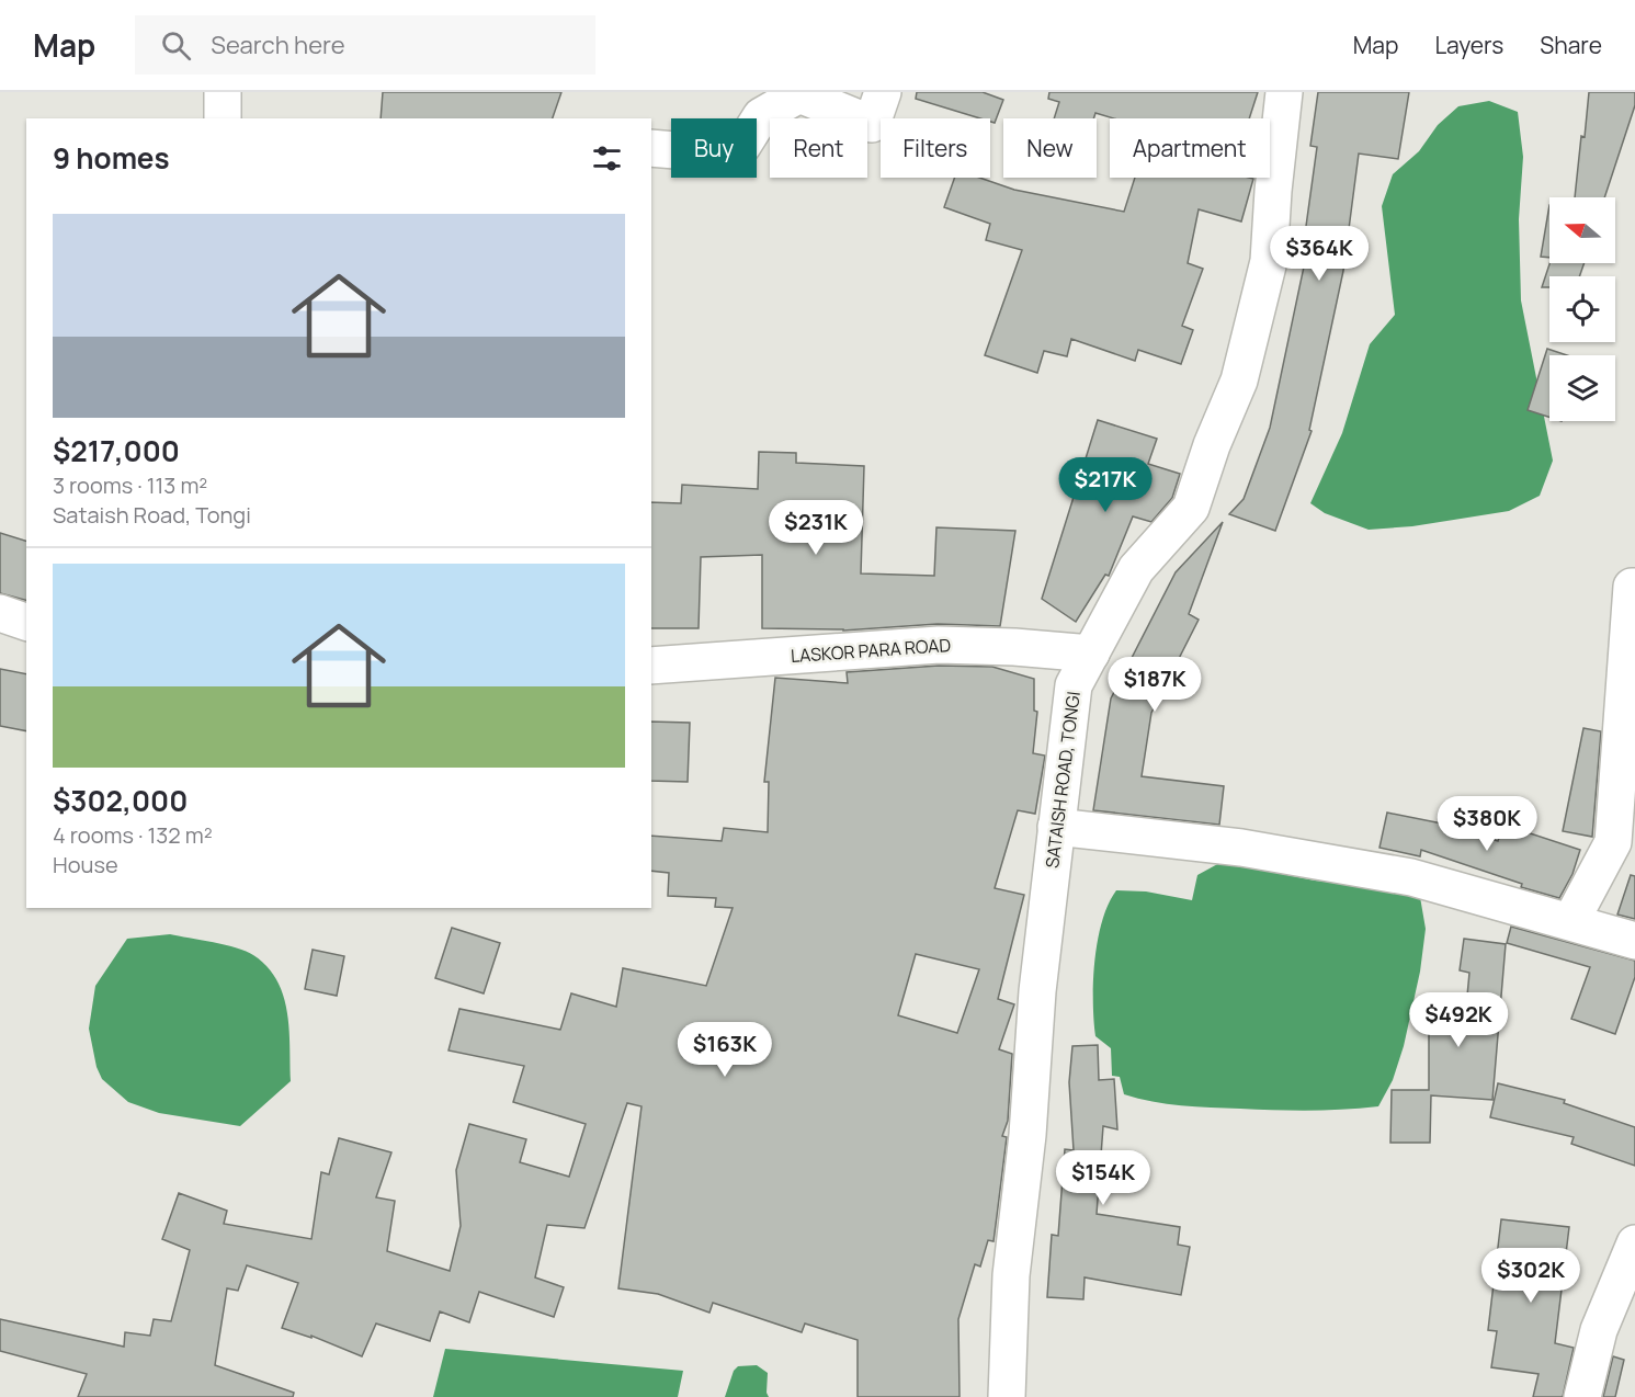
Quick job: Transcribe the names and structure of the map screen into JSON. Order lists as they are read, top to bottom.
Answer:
{
  "streets": {
    "street": ["LASKOR PARA ROAD", "SATAISH ROAD, TONGI"]
  },
  "crossings": [
    ["LASKOR PARA ROAD", "SATAISH ROAD, TONGI"]
  ],
  "north": "left",
  "page": {
    "header": "Map",
    "search": "Search here",
    "nav": ["Map", "Layers", "Share"],
    "chip": [
      "Buy",
      "Rent",
      "Filters",
      "New",
      "Apartment"
    ],
    "heading": "9 homes",
    "list": [
      {
        "name": "$217,000",
        "note": "3 rooms · 113 m² · Sataish Road, Tongi"
      },
      {
        "name": "$302,000",
        "note": "4 rooms · 132 m² · House"
      }
    ],
    "price": [
      "$364K",
      "$217K",
      "$231K",
      "$187K",
      "$380K",
      "$492K",
      "$163K",
      "$154K",
      "$302K"
    ]
  }
}
